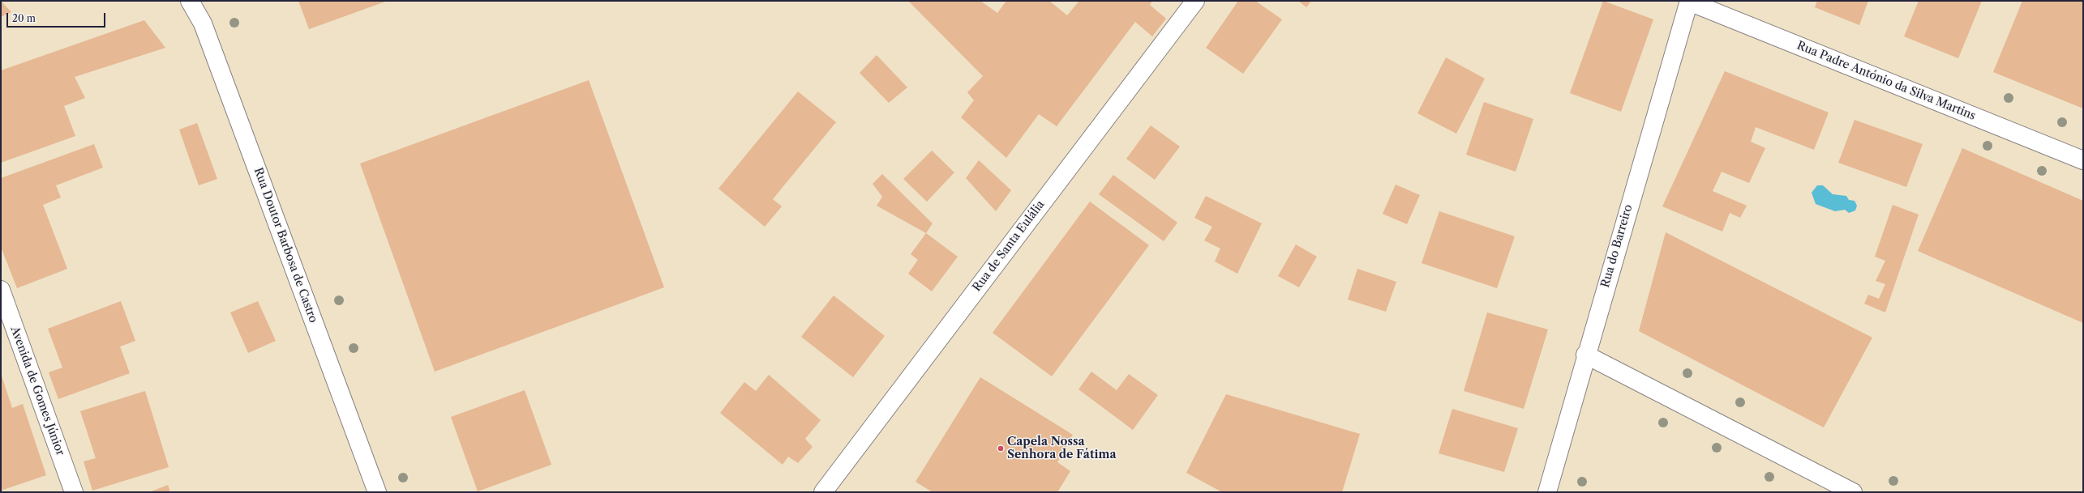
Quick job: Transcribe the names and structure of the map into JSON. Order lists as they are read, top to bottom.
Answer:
{
  "streets": {
    "street": [
      "Rua Padre António da Silva Martins",
      "Rua Doutor Barbosa de Castro",
      "Rua de Santa Eulália",
      "Rua do Barreiro",
      "Avenida de Gomes Júnior"
    ]
  },
  "crossings": [
    ["Rua Padre António da Silva Martins", "Rua do Barreiro"]
  ],
  "places": ["Capela Nossa Senhora de Fátima"],
  "scale_bar": "20 m"
}
